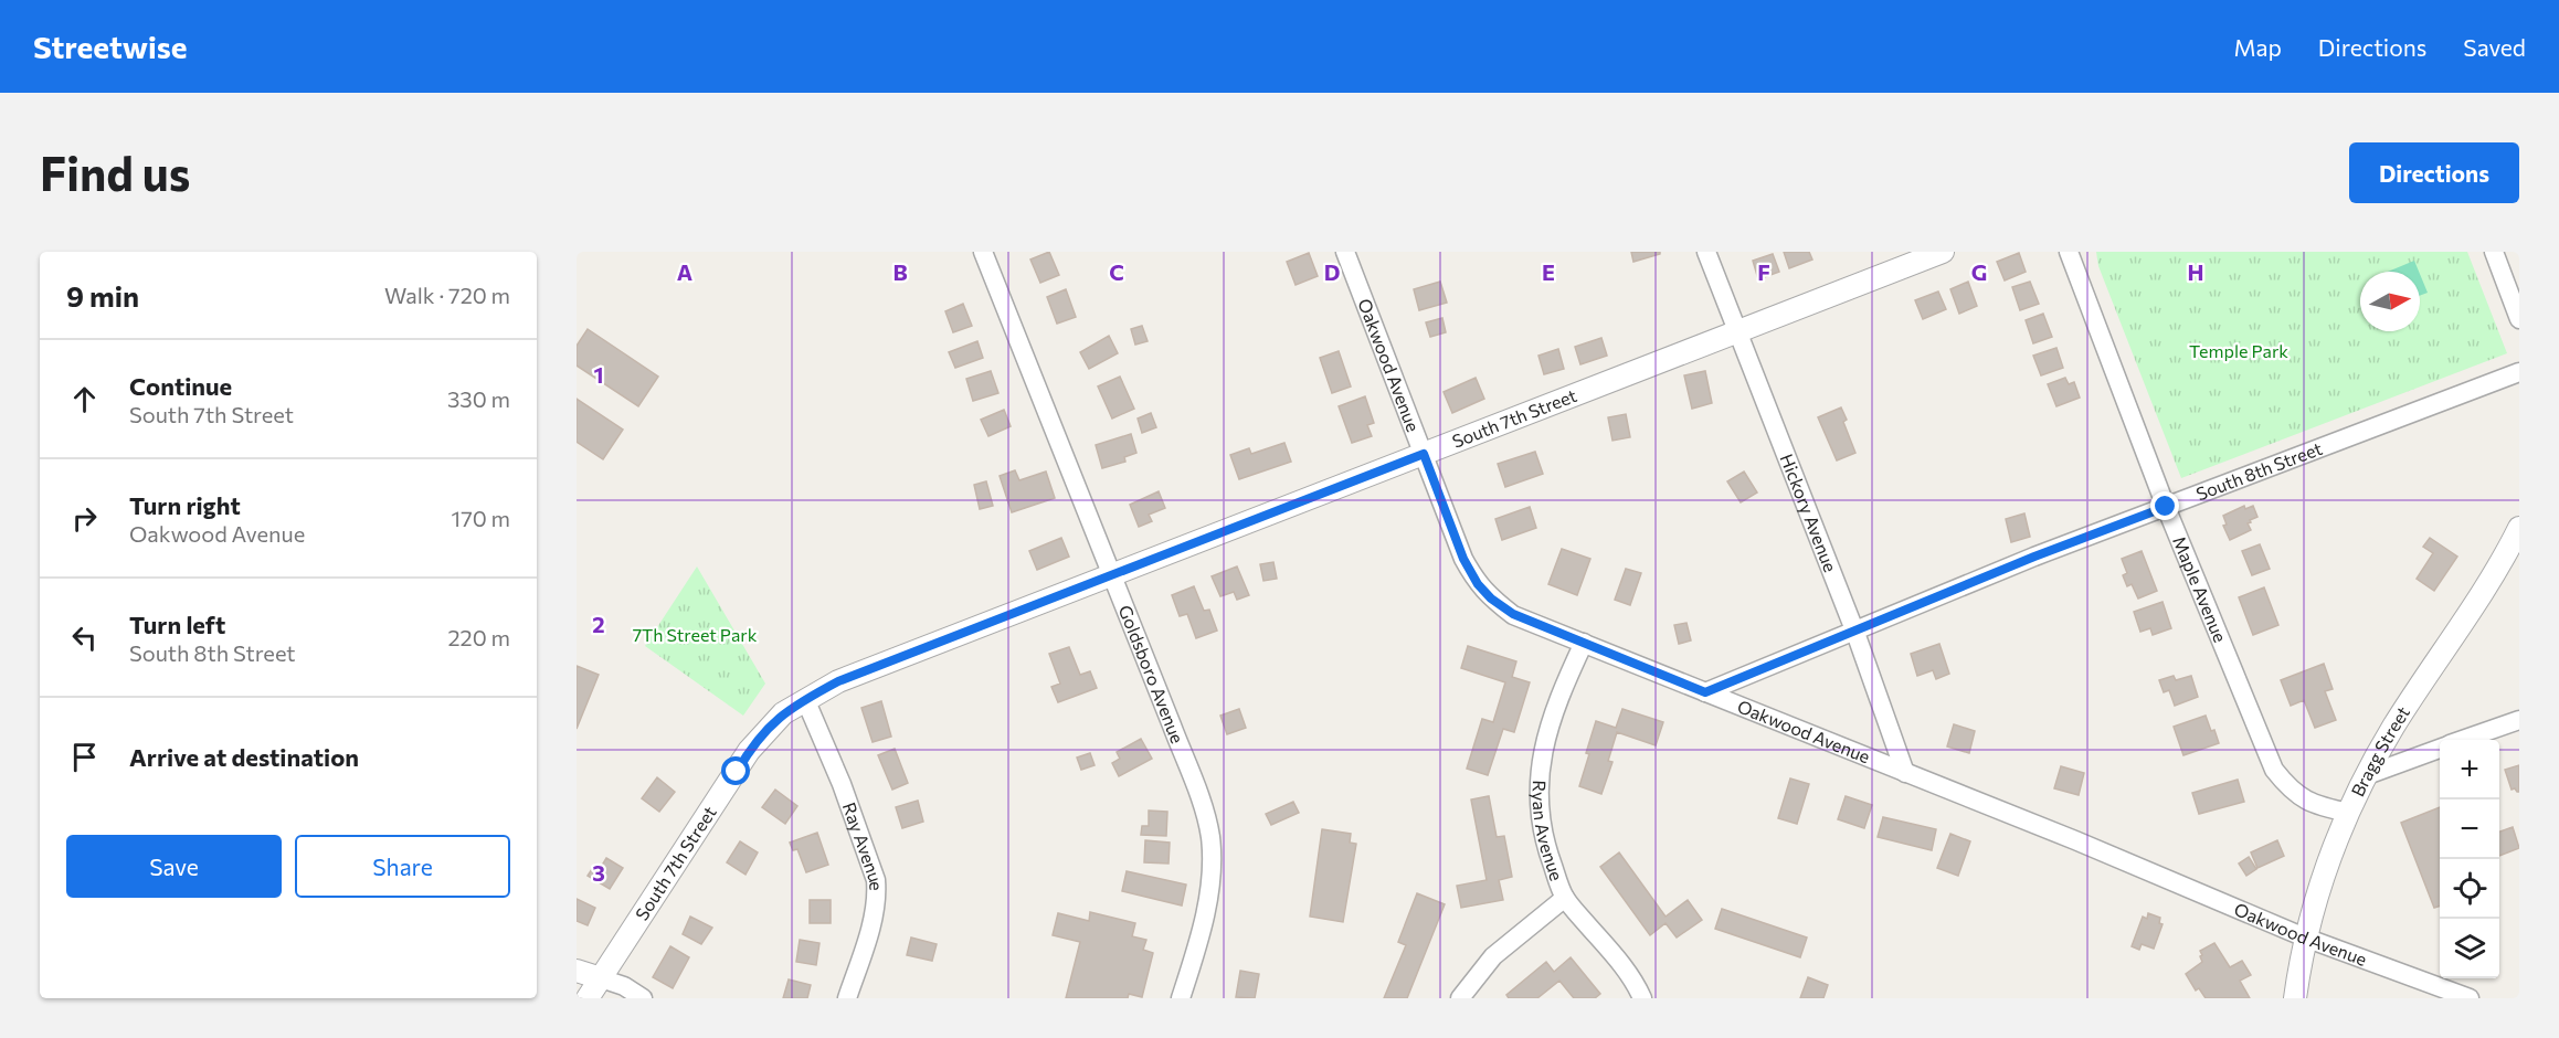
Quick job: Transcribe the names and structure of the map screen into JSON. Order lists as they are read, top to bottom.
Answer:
{
  "streets": {
    "street": [
      "Oakwood Avenue",
      "South 7th Street",
      "South 8th Street",
      "Hickory Avenue",
      "Maple Avenue",
      "Goldsboro Avenue",
      "Bragg Street",
      "Ryan Avenue",
      "Ray Avenue"
    ]
  },
  "crossings": [
    ["Oakwood Avenue", "South 7th Street"],
    ["Oakwood Avenue", "South 8th Street"],
    ["Oakwood Avenue", "Hickory Avenue"],
    ["Oakwood Avenue", "Bragg Street"],
    ["Oakwood Avenue", "Ryan Avenue"],
    ["South 7th Street", "Hickory Avenue"],
    ["South 7th Street", "Goldsboro Avenue"],
    ["South 7th Street", "Ray Avenue"],
    ["South 8th Street", "Hickory Avenue"],
    ["South 8th Street", "Maple Avenue"],
    ["Maple Avenue", "Bragg Street"]
  ],
  "parks": ["Temple Park", "7Th Street Park"],
  "north": "right",
  "page": {
    "header": "Streetwise",
    "nav": ["Map", "Directions", "Saved"],
    "buttons": [
      "Directions",
      ["Save", "Share"]
    ],
    "title": "Find us",
    "heading": ["9 min", "Walk · 720 m"],
    "list": [
      ["Continue", "South 7th Street", "330 m"],
      ["Turn right", "Oakwood Avenue", "170 m"],
      ["Turn left", "South 8th Street", "220 m"],
      "Arrive at destination"
    ],
    "map_buttons": ["+", "−"]
  },
  "grid": {
    "columns": [
      "A",
      "B",
      "C",
      "D",
      "E",
      "F",
      "G",
      "H"
    ],
    "rows": ["1", "2", "3"]
  }
}
